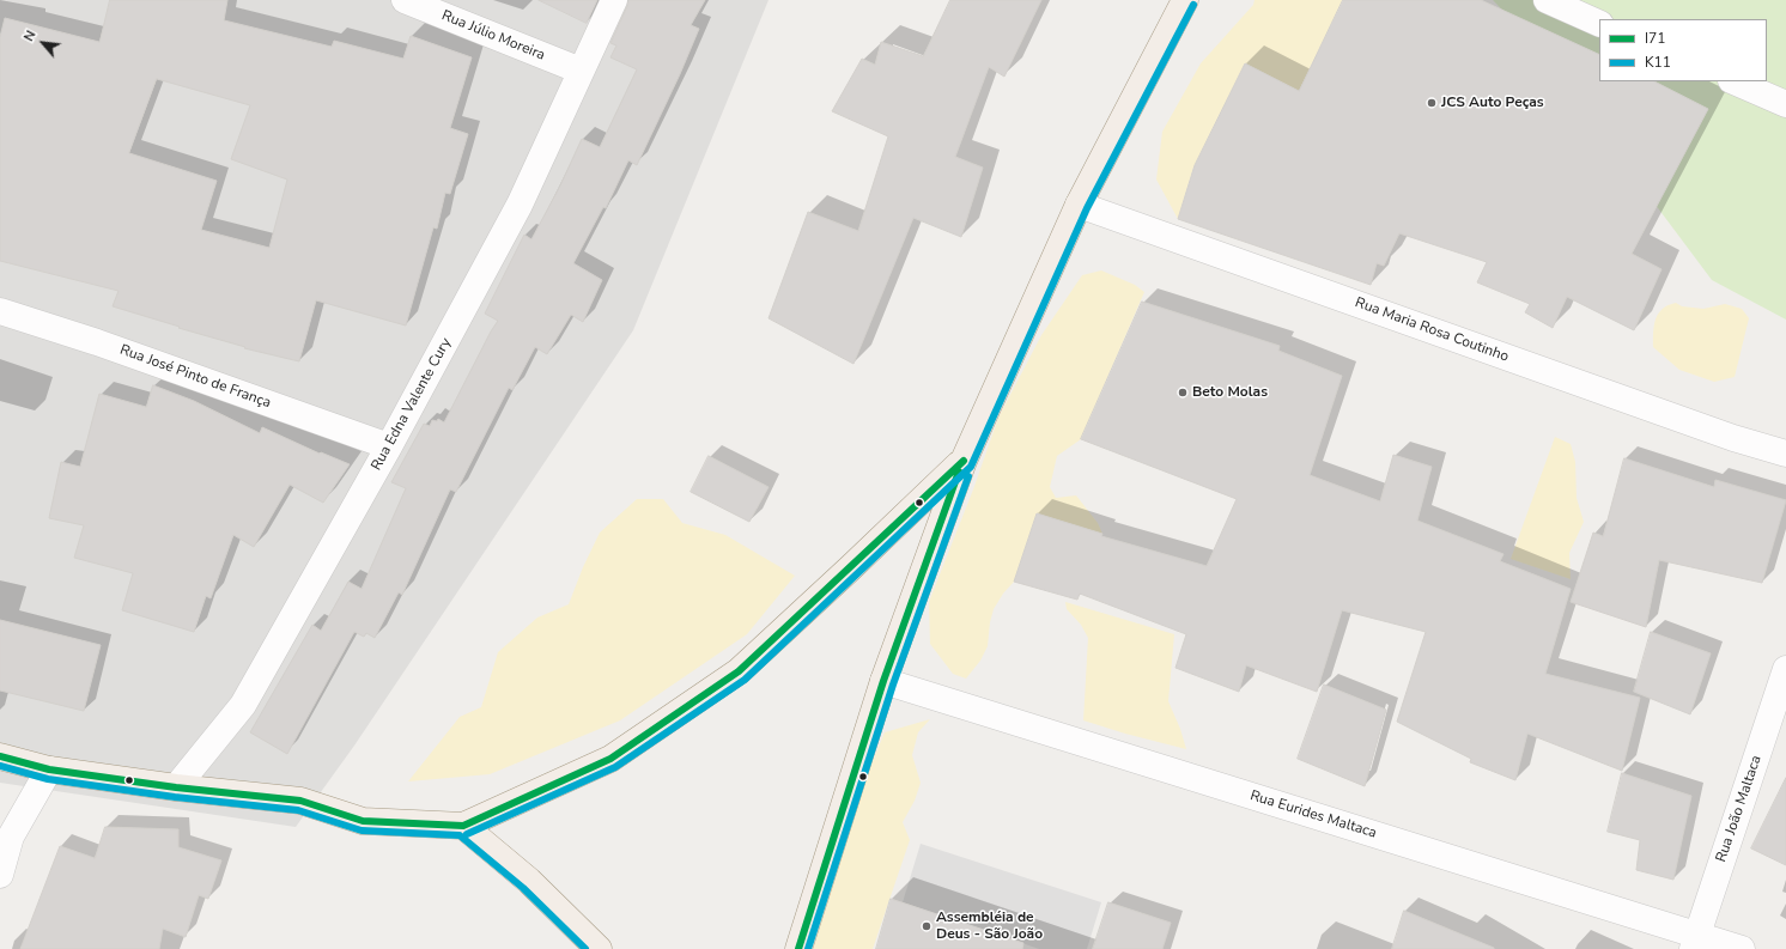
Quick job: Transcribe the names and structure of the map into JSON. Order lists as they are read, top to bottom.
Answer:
{
  "streets": {
    "street": [
      "Rua Júlio Moreira",
      "Rua Maria Rosa Coutinho",
      "Rua José Pinto de França",
      "Rua Edna Valente Cury",
      "Rua João Maltaca",
      "Rua Eurides Maltaca"
    ]
  },
  "crossings": [
    ["Rua Júlio Moreira", "Rua Edna Valente Cury"],
    ["Rua José Pinto de França", "Rua Edna Valente Cury"],
    ["Rua João Maltaca", "Rua Eurides Maltaca"]
  ],
  "places": ["JCS Auto Peças", "Beto Molas", "Assembléia de Deus - São João"],
  "lines": ["transit line K11", "transit line I71"],
  "legend": ["I71", "K11"],
  "north": "top left"
}
